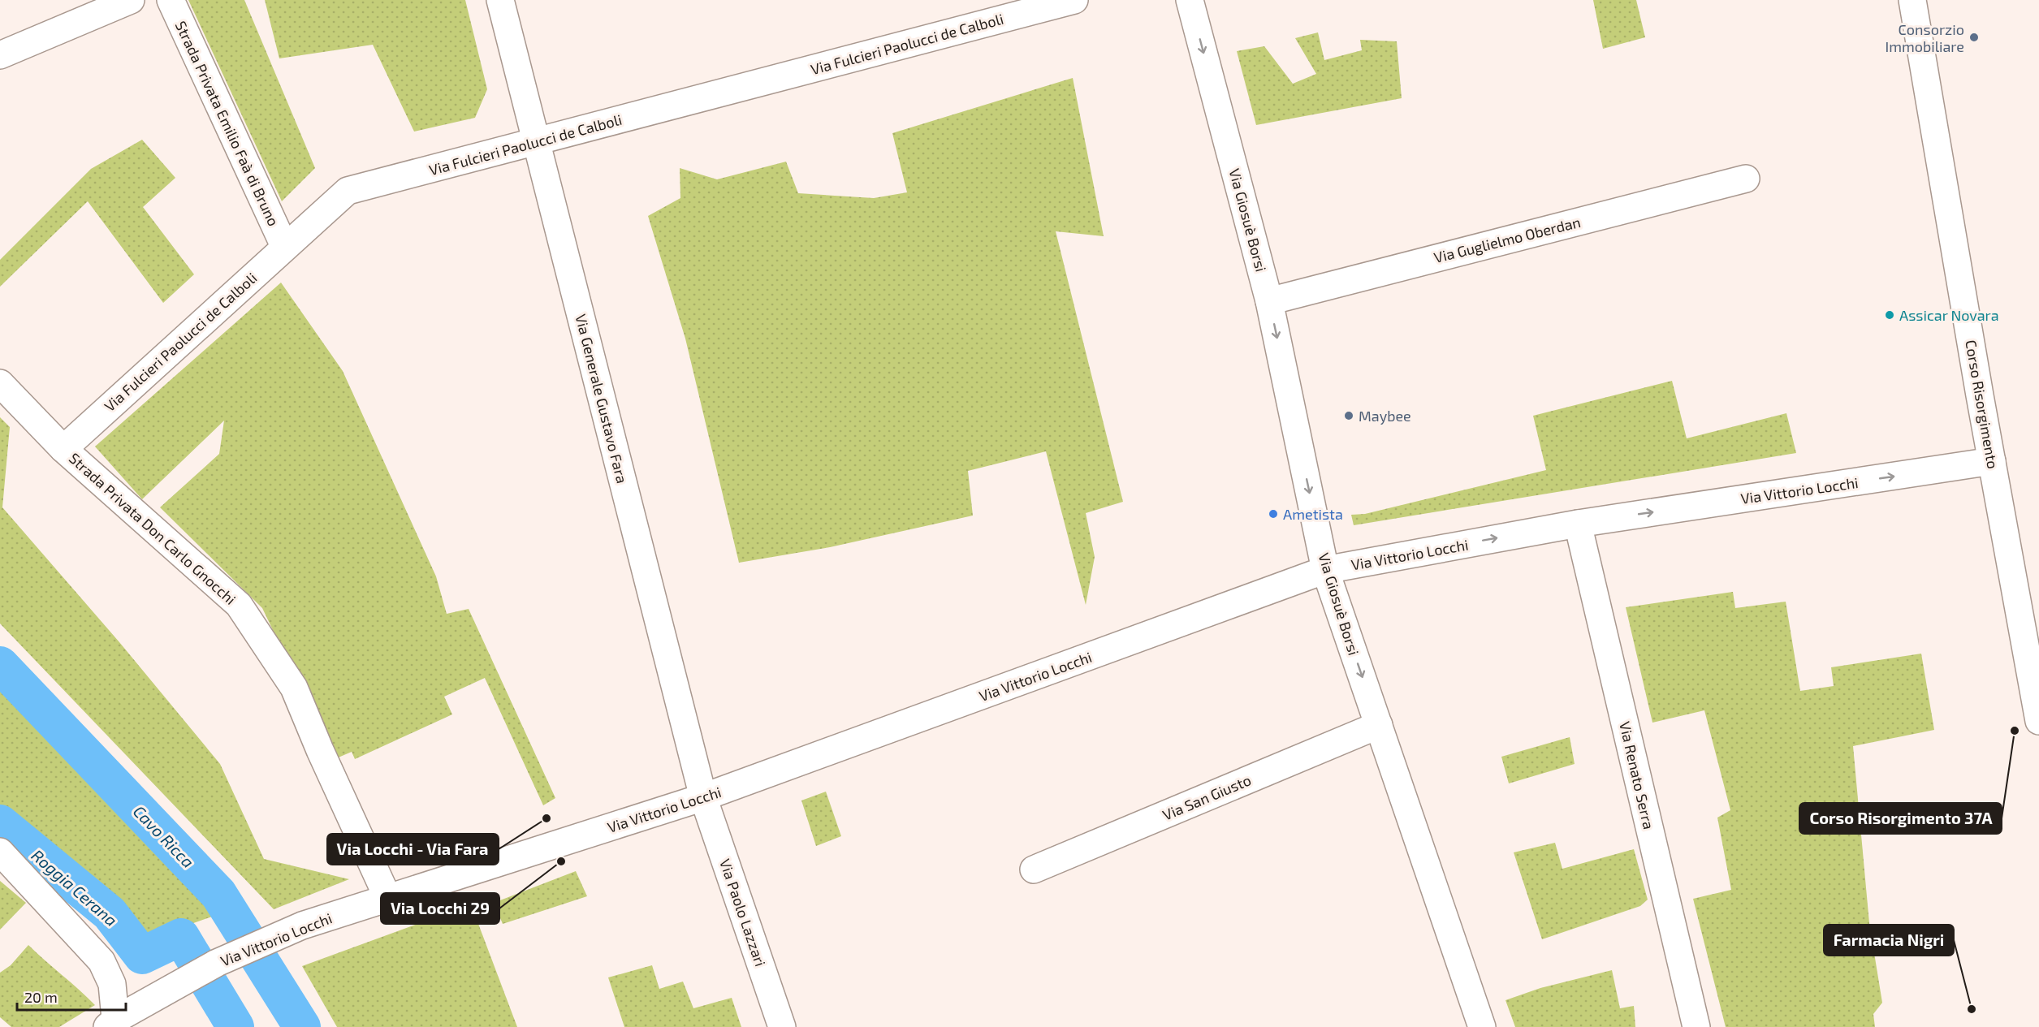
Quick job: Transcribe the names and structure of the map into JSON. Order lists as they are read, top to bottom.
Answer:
{
  "streets": {
    "street": [
      "Via Fulcieri Paolucci de Calboli",
      "Strada Privata Emilio Faà di Bruno",
      "Via Giosuè Borsi",
      "Via Guglielmo Oberdan",
      "Via Generale Gustavo Fara",
      "Corso Risorgimento",
      "Via Vittorio Locchi",
      "Strada Privata Don Carlo Gnocchi",
      "Via Renato Serra",
      "Via San Giusto",
      "Via Paolo Lazzari"
    ]
  },
  "crossings": [
    ["Via Fulcieri Paolucci de Calboli", "Strada Privata Emilio Faà di Bruno"],
    ["Via Fulcieri Paolucci de Calboli", "Via Generale Gustavo Fara"],
    ["Via Fulcieri Paolucci de Calboli", "Strada Privata Don Carlo Gnocchi"],
    ["Via Giosuè Borsi", "Via Guglielmo Oberdan"],
    ["Via Giosuè Borsi", "Via Vittorio Locchi"],
    ["Via Giosuè Borsi", "Via San Giusto"],
    ["Via Generale Gustavo Fara", "Via Vittorio Locchi"],
    ["Via Generale Gustavo Fara", "Via Paolo Lazzari"],
    ["Corso Risorgimento", "Via Vittorio Locchi"],
    ["Via Vittorio Locchi", "Strada Privata Don Carlo Gnocchi"],
    ["Via Vittorio Locchi", "Via Renato Serra"],
    ["Via Vittorio Locchi", "Via Paolo Lazzari"]
  ],
  "one_way": ["Via Giosuè Borsi"],
  "water": ["Cavo Ricca", "Roggia Cerana"],
  "places": [
    "Consorzio Immobiliare",
    "Assicar Novara",
    "Maybee",
    "Ametista",
    "Corso Risorgimento 37A",
    "Via Locchi - Via Fara",
    "Via Locchi 29",
    "Farmacia Nigri"
  ],
  "scale_bar": "20 m"
}
